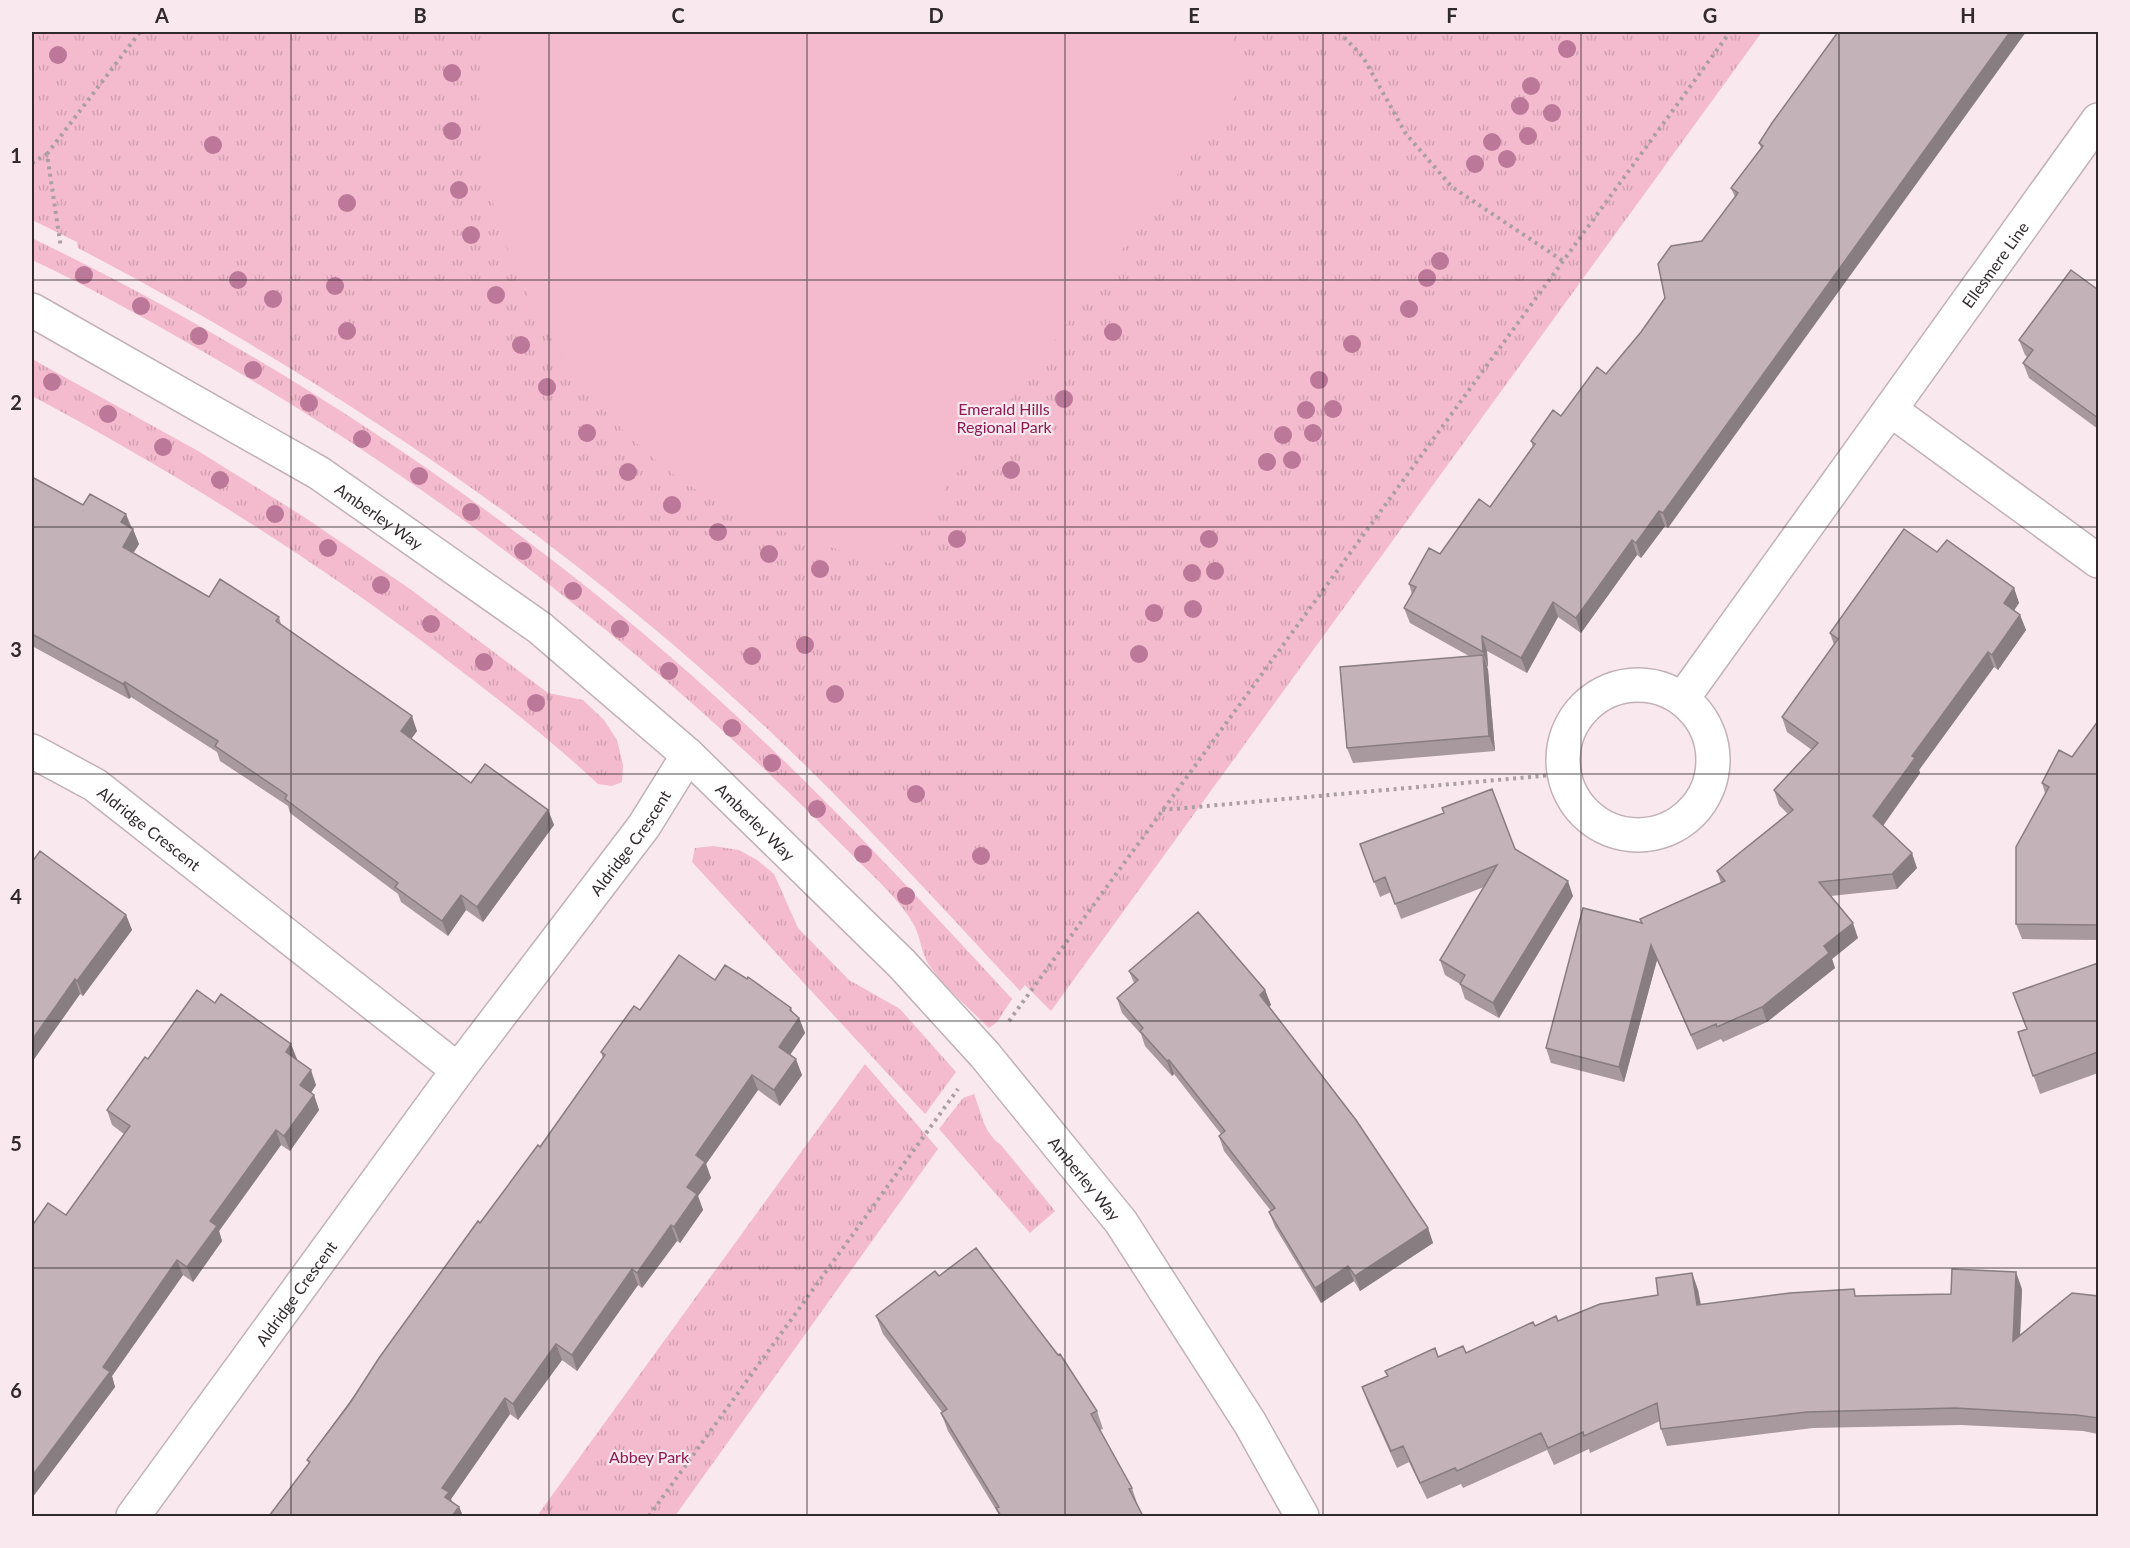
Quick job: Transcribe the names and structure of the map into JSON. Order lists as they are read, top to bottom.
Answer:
{
  "streets": {
    "street": ["Ellesmere Line", "Amberley Way", "Aldridge Crescent"]
  },
  "crossings": [
    ["Amberley Way", "Aldridge Crescent"]
  ],
  "parks": ["Emerald Hills Regional Park", "Abbey Park"],
  "grid": {
    "columns": [
      "A",
      "B",
      "C",
      "D",
      "E",
      "F",
      "G",
      "H"
    ],
    "rows": [
      "1",
      "2",
      "3",
      "4",
      "5",
      "6"
    ]
  }
}
